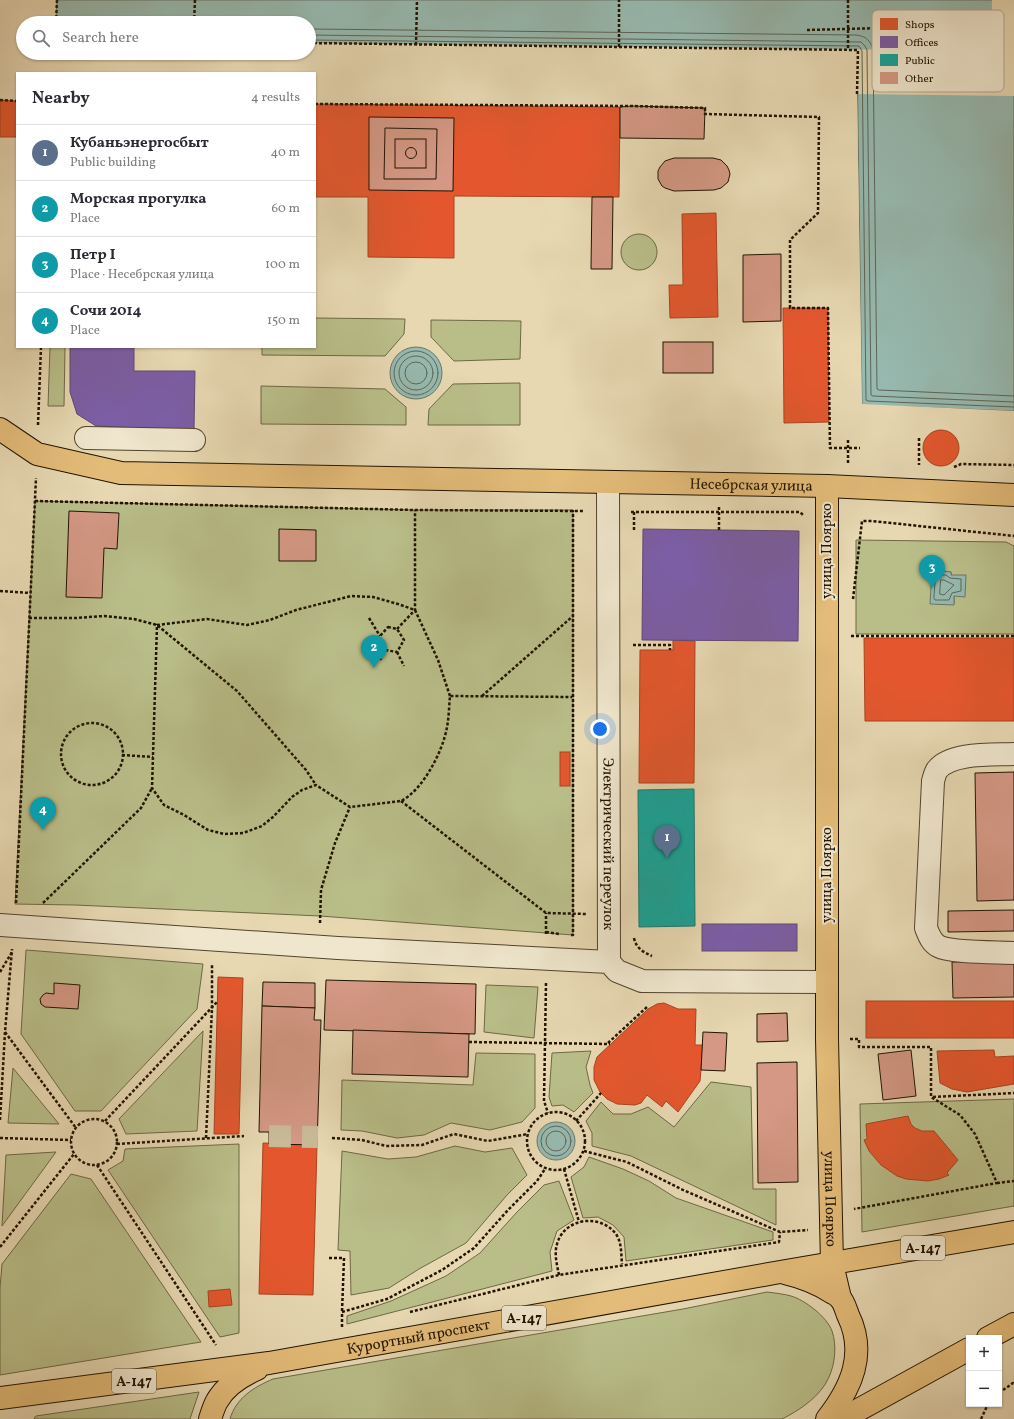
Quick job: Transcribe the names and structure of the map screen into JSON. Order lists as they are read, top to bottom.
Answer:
{
  "streets": {
    "main road": [
      "Несебрская улица",
      "улица Поярко",
      "А-147",
      "Курортный проспект"
    ],
    "street": ["Электрический переулок"]
  },
  "crossings": [
    ["Несебрская улица", "улица Поярко"],
    ["Несебрская улица", "Электрический переулок"],
    ["улица Поярко", "А-147"],
    ["улица Поярко", "Курортный проспект"],
    ["А-147", "Курортный проспект"]
  ],
  "legend": [
    "Shops",
    "Offices",
    "Public",
    "Other"
  ],
  "page": {
    "search": "Search here",
    "heading": ["Nearby", "4 results"],
    "list": [
      {
        "mark": "1",
        "name": "Кубаньэнергосбыт",
        "note": "Public building",
        "value": "40 m"
      },
      {
        "mark": "2",
        "name": "Морская прогулка",
        "note": "Place",
        "value": "60 m"
      },
      {
        "mark": "3",
        "name": "Петр I",
        "note": "Place · Несебрская улица",
        "value": "100 m"
      },
      {
        "mark": "4",
        "name": "Сочи 2014",
        "note": "Place",
        "value": "150 m"
      }
    ],
    "pins": [
      "3",
      "2",
      "4",
      "1"
    ],
    "map_buttons": ["+", "−"]
  }
}
